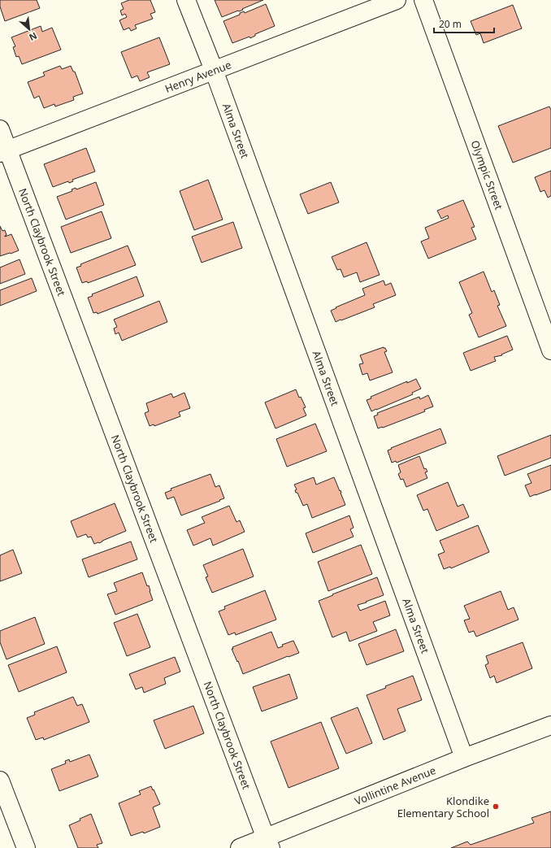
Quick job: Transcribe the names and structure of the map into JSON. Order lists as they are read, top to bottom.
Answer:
{
  "streets": {
    "street": [
      "Henry Avenue",
      "Alma Street",
      "Olympic Street",
      "North Claybrook Street",
      "Vollintine Avenue"
    ]
  },
  "crossings": [
    ["Henry Avenue", "Alma Street"],
    ["Henry Avenue", "North Claybrook Street"],
    ["Alma Street", "Vollintine Avenue"],
    ["North Claybrook Street", "Vollintine Avenue"]
  ],
  "places": ["Klondike Elementary School"],
  "scale_bar": "20 m",
  "north": "bottom right"
}
